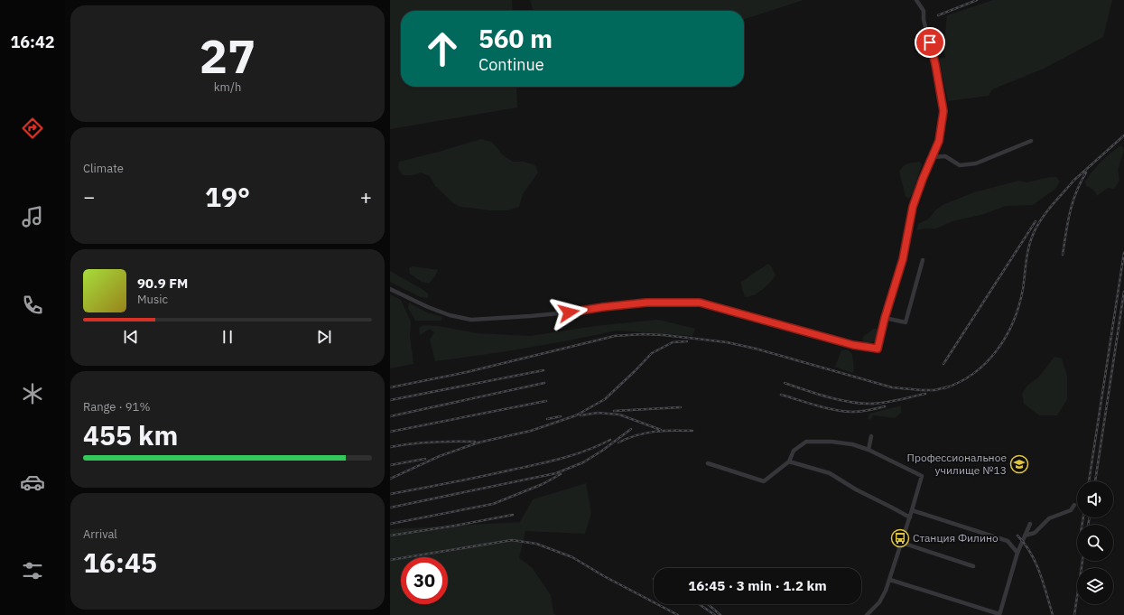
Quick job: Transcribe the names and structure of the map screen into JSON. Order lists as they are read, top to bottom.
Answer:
{
  "places": {
    "school or university": ["Профессиональное училище №13"],
    "bus stop": ["Станция Филино"]
  },
  "page": {
    "tabs": "16:42",
    "tile": [
      ["27", "km/h"],
      "Climate",
      ["Range · 91%", "455 km"],
      ["Arrival", "16:45"]
    ],
    "turn": ["560 m", "Continue"],
    "heat": ["−", "19°", "+"],
    "song": ["90.9 FM", "Music"],
    "limit": "30",
    "trip": "16:45 · 3 min · 1.2 km"
  }
}
